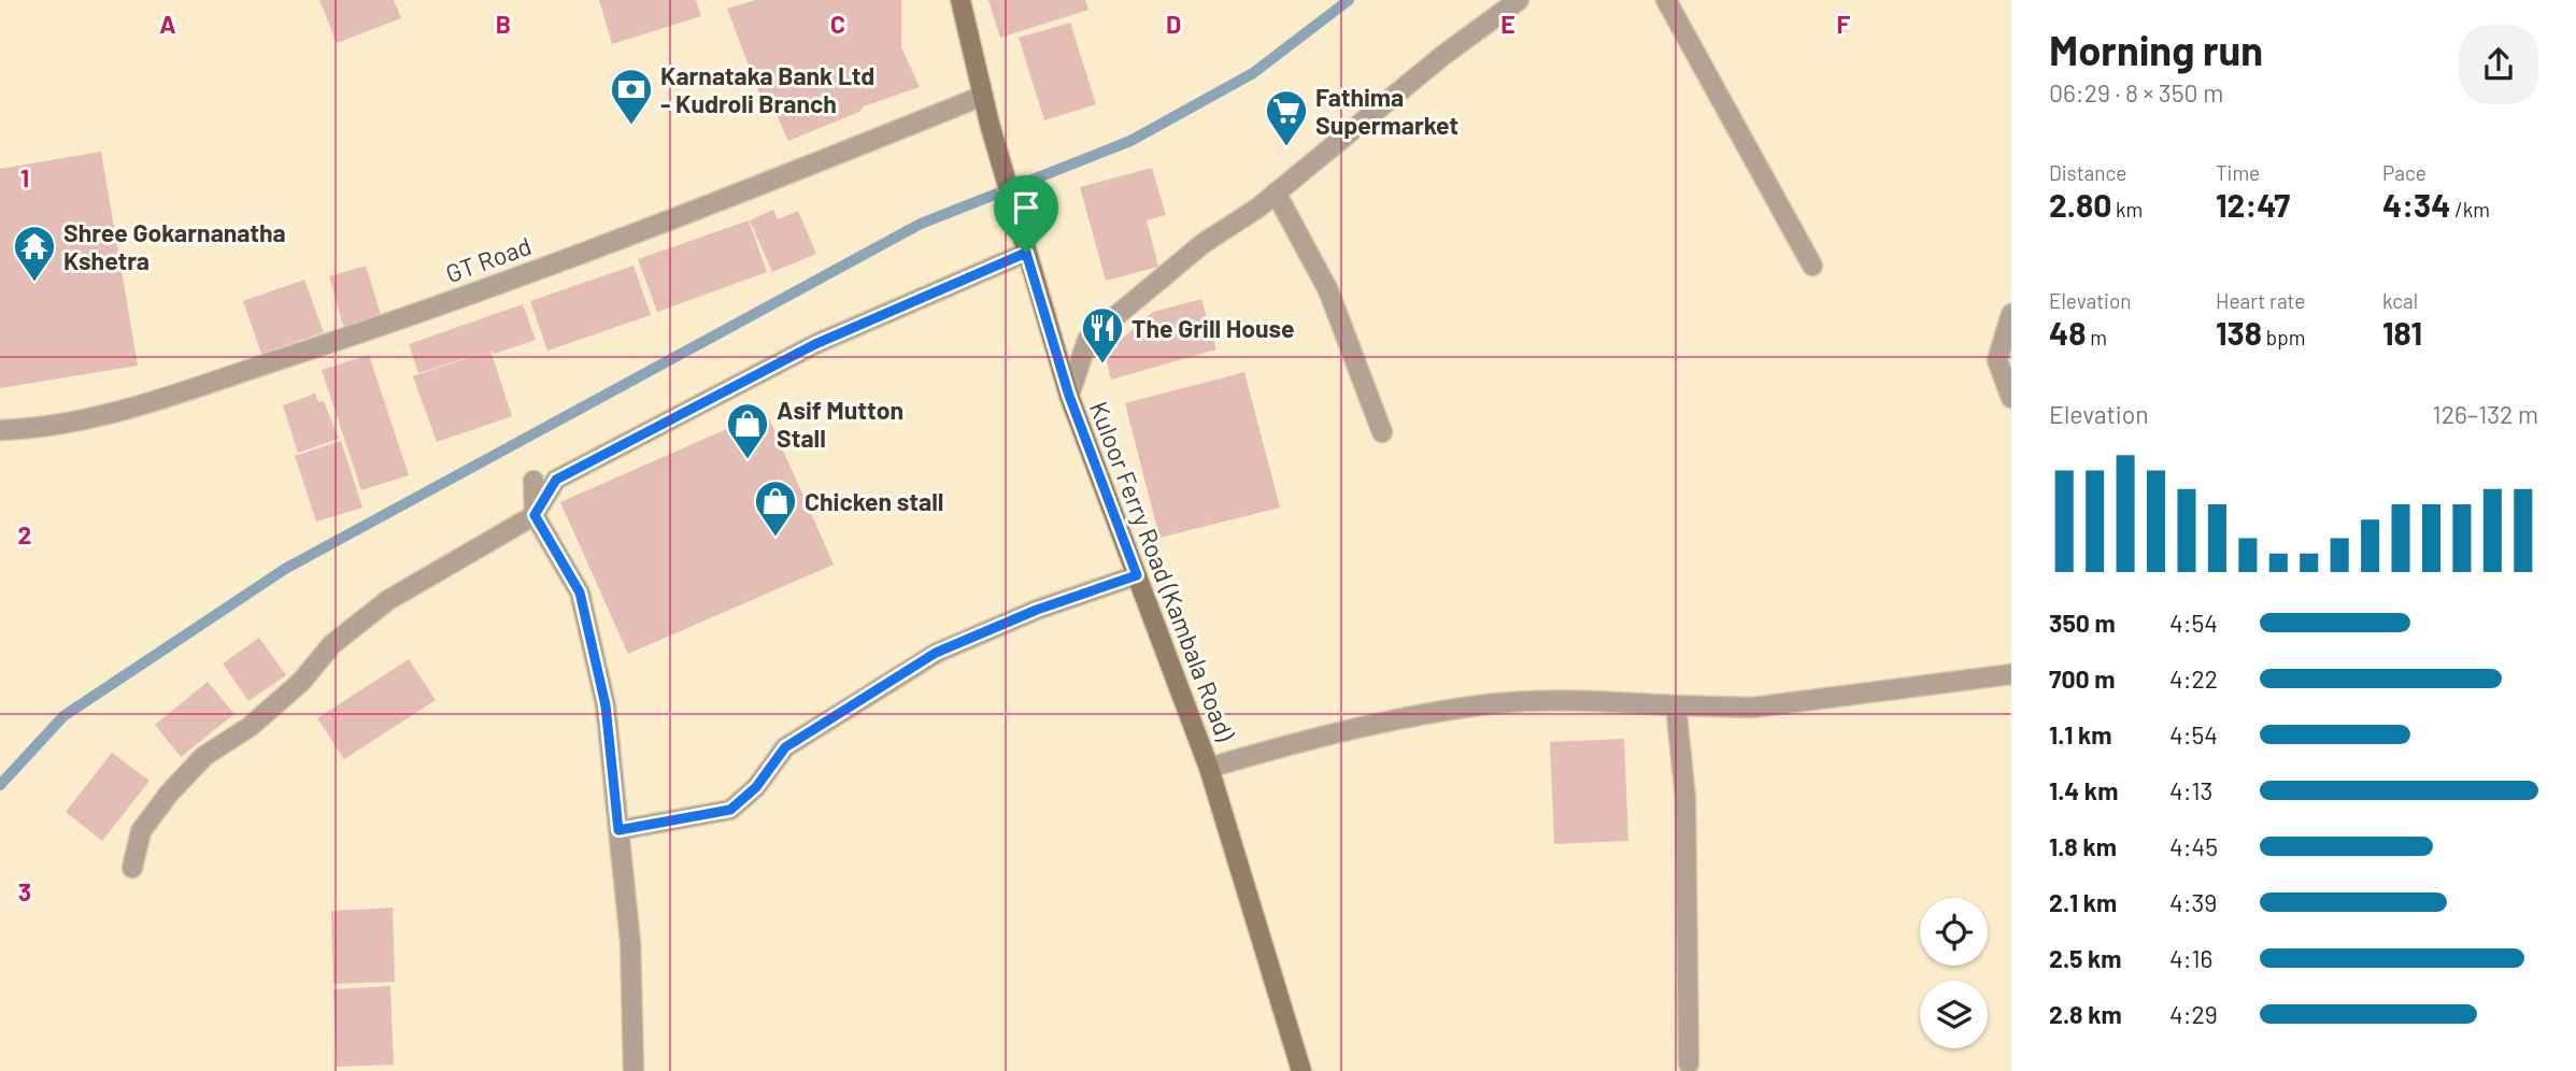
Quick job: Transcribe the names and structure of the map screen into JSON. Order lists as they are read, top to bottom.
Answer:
{
  "streets": {
    "main road": ["Kuloor Ferry Road (Kambala Road)"],
    "street": ["GT Road"]
  },
  "crossings": [
    ["GT Road", "Kuloor Ferry Road (Kambala Road)"]
  ],
  "places": {
    "bank": ["Karnataka Bank Ltd - Kudroli Branch"],
    "supermarket": ["Fathima Supermarket"],
    "temple": ["Shree Gokarnanatha Kshetra"],
    "restaurant": ["The Grill House"],
    "shop": ["Asif Mutton Stall", "Chicken stall"]
  },
  "page": {
    "heading": ["Morning run", "06:29 · 8 × 350 m"],
    "stats": [
      ["Distance", "2.80 km"],
      ["Time", "12:47"],
      ["Pace", "4:34 /km"],
      ["Elevation", "48 m"],
      ["Heart rate", "138 bpm"],
      ["kcal", "181"]
    ],
    "chart": ["Elevation", "126–132 m"],
    "list": [
      {
        "name": "350 m",
        "note": "4:54"
      },
      {
        "name": "700 m",
        "note": "4:22"
      },
      {
        "name": "1.1 km",
        "note": "4:54"
      },
      {
        "name": "1.4 km",
        "note": "4:13"
      },
      {
        "name": "1.8 km",
        "note": "4:45"
      },
      {
        "name": "2.1 km",
        "note": "4:39"
      },
      {
        "name": "2.5 km",
        "note": "4:16"
      },
      {
        "name": "2.8 km",
        "note": "4:29"
      }
    ]
  },
  "grid": {
    "columns": [
      "A",
      "B",
      "C",
      "D",
      "E",
      "F"
    ],
    "rows": ["1", "2", "3"]
  }
}
